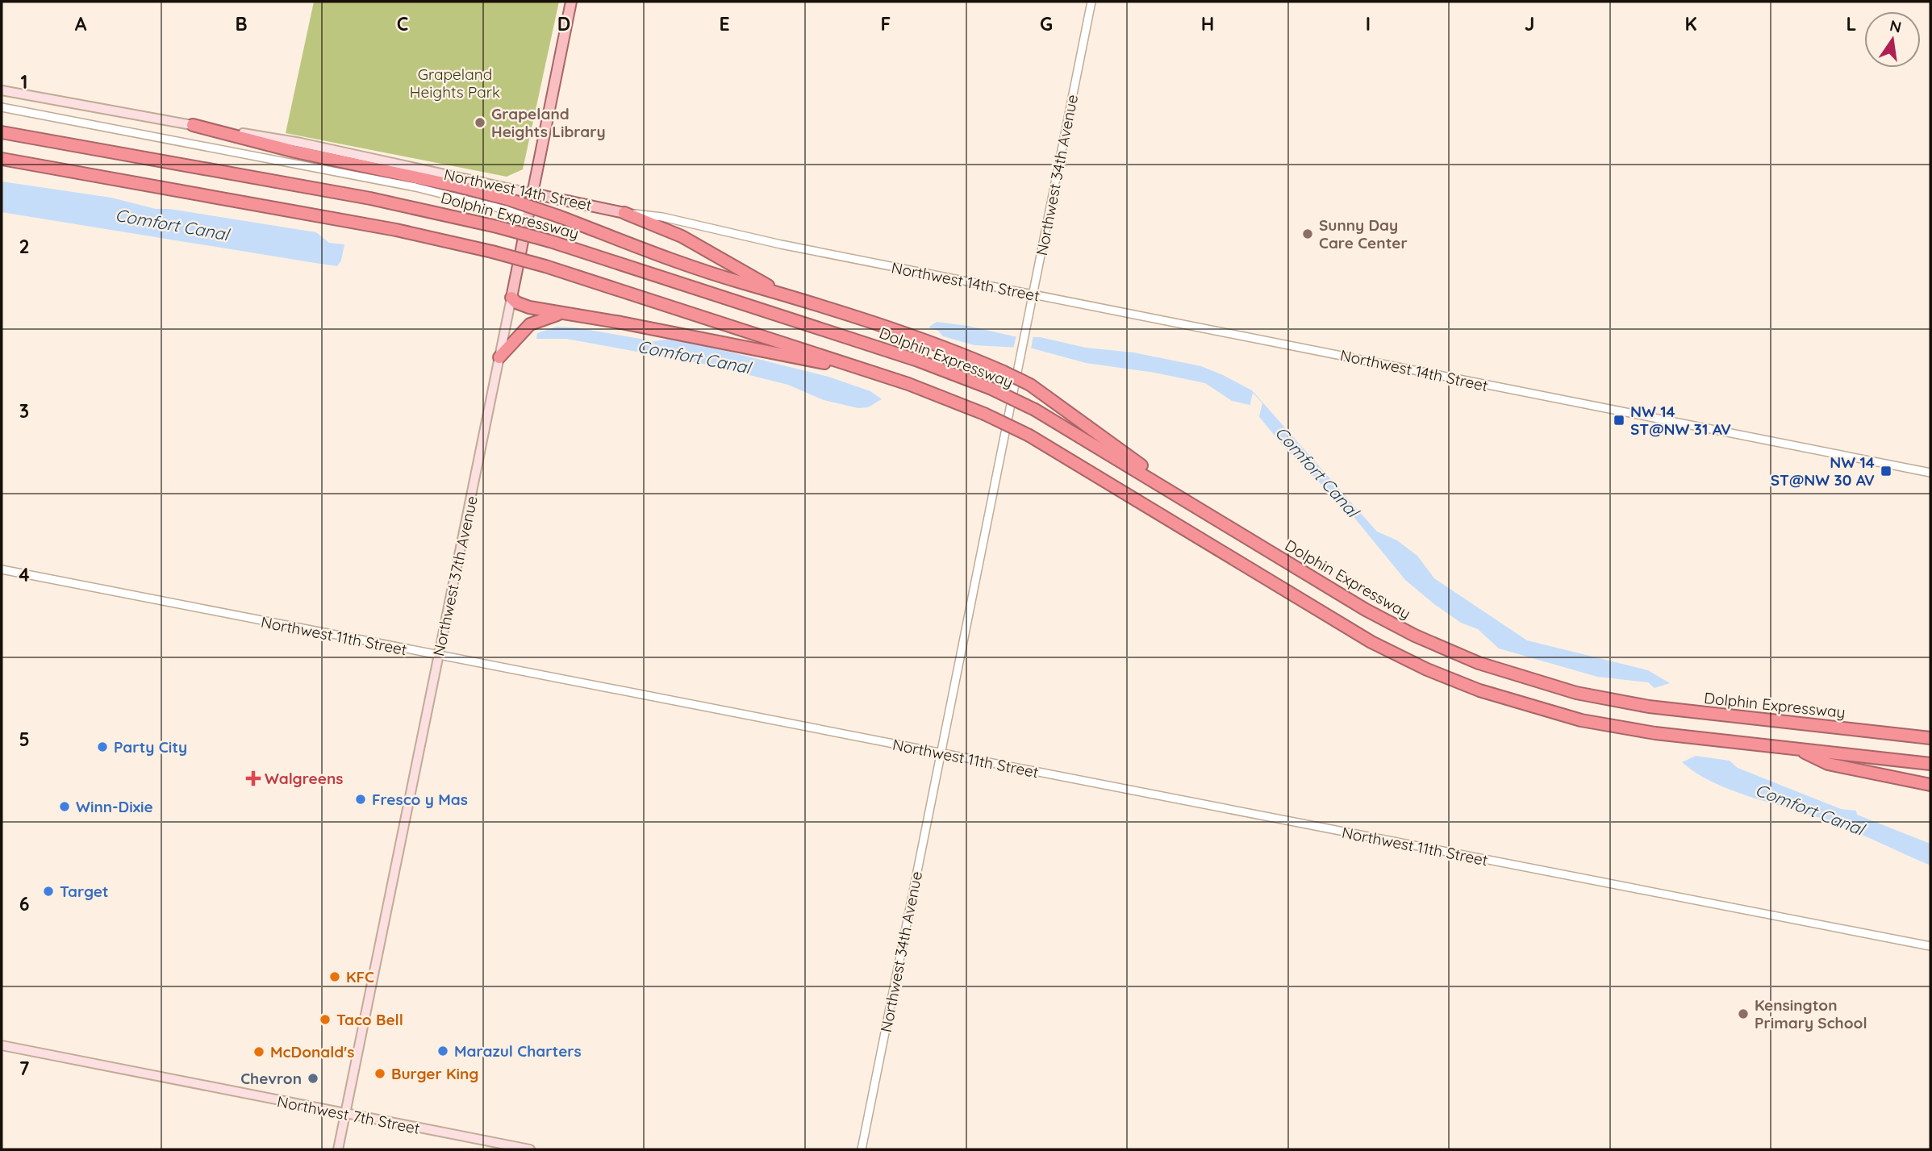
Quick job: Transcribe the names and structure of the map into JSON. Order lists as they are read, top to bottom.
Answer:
{
  "streets": {
    "highway": ["Dolphin Expressway"],
    "main road": ["Northwest 14th Street", "Northwest 37th Avenue", "Northwest 7th Street"],
    "street": ["Northwest 34th Avenue", "Northwest 11th Street"]
  },
  "crossings": [
    ["Northwest 34th Avenue", "Northwest 14th Street"],
    ["Northwest 34th Avenue", "Northwest 11th Street"],
    ["Northwest 14th Street", "Northwest 37th Avenue"],
    ["Northwest 37th Avenue", "Northwest 11th Street"],
    ["Northwest 37th Avenue", "Northwest 7th Street"]
  ],
  "water": ["Comfort Canal"],
  "parks": ["Grapeland Heights Park"],
  "places": {
    "other": [
      "Grapeland Heights Library",
      "Sunny Day Care Center",
      "Party City",
      "Fresco y Mas",
      "Winn-Dixie",
      "Target",
      "KFC",
      "Kensington Primary School",
      "Taco Bell",
      "Marazul Charters",
      "McDonald's",
      "Burger King",
      "Chevron"
    ],
    "transit": ["NW 14 ST@NW 31 AV", "NW 14 ST@NW 30 AV"],
    "health": ["Walgreens"]
  },
  "north": "top",
  "grid": {
    "columns": [
      "A",
      "B",
      "C",
      "D",
      "E",
      "F",
      "G",
      "H",
      "I",
      "J",
      "K",
      "L"
    ],
    "rows": [
      "1",
      "2",
      "3",
      "4",
      "5",
      "6",
      "7"
    ]
  }
}
